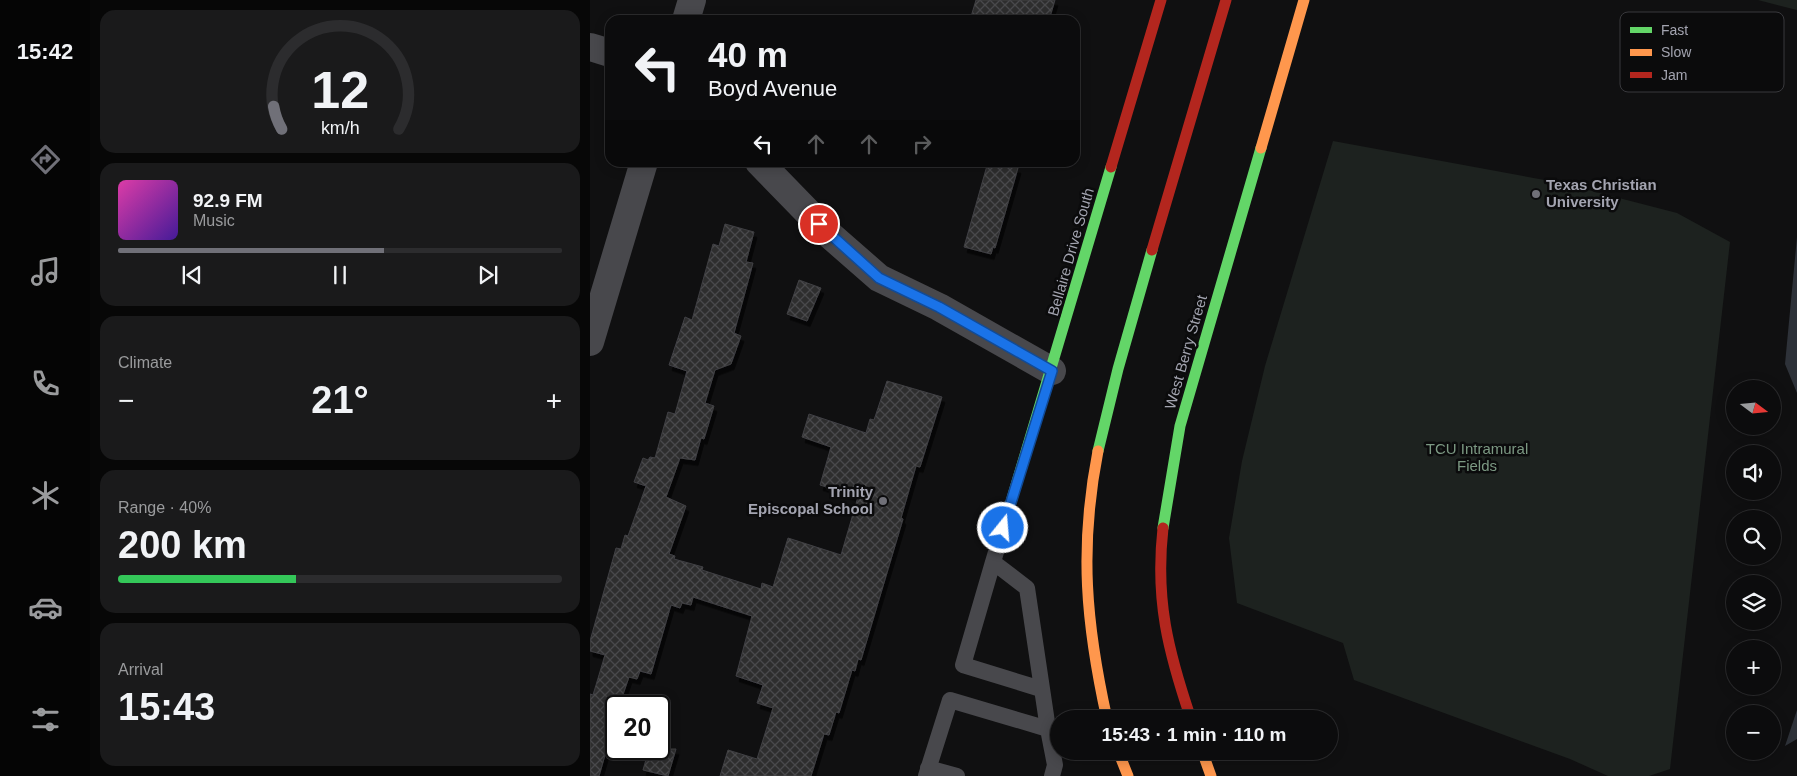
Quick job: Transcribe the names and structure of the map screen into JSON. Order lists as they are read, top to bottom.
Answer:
{
  "streets": {
    "main road": ["Bellaire Drive South", "West Berry Street"]
  },
  "parks": ["TCU Intramural Fields"],
  "places": ["Texas Christian University", "Trinity Episcopal School"],
  "legend": ["Fast", "Slow", "Jam"],
  "north": "right",
  "page": {
    "tabs": "15:42",
    "turn": ["40 m", "Boyd Avenue"],
    "song": ["92.9 FM", "Music"],
    "tile": [
      "Climate",
      ["Range · 40%", "200 km"],
      ["Arrival", "15:43"]
    ],
    "heat": ["−", "21°", "+"],
    "map_buttons": ["+", "−"],
    "limit": "20",
    "trip": "15:43 · 1 min · 110 m",
    "gauge": ["12", "km/h"]
  }
}
